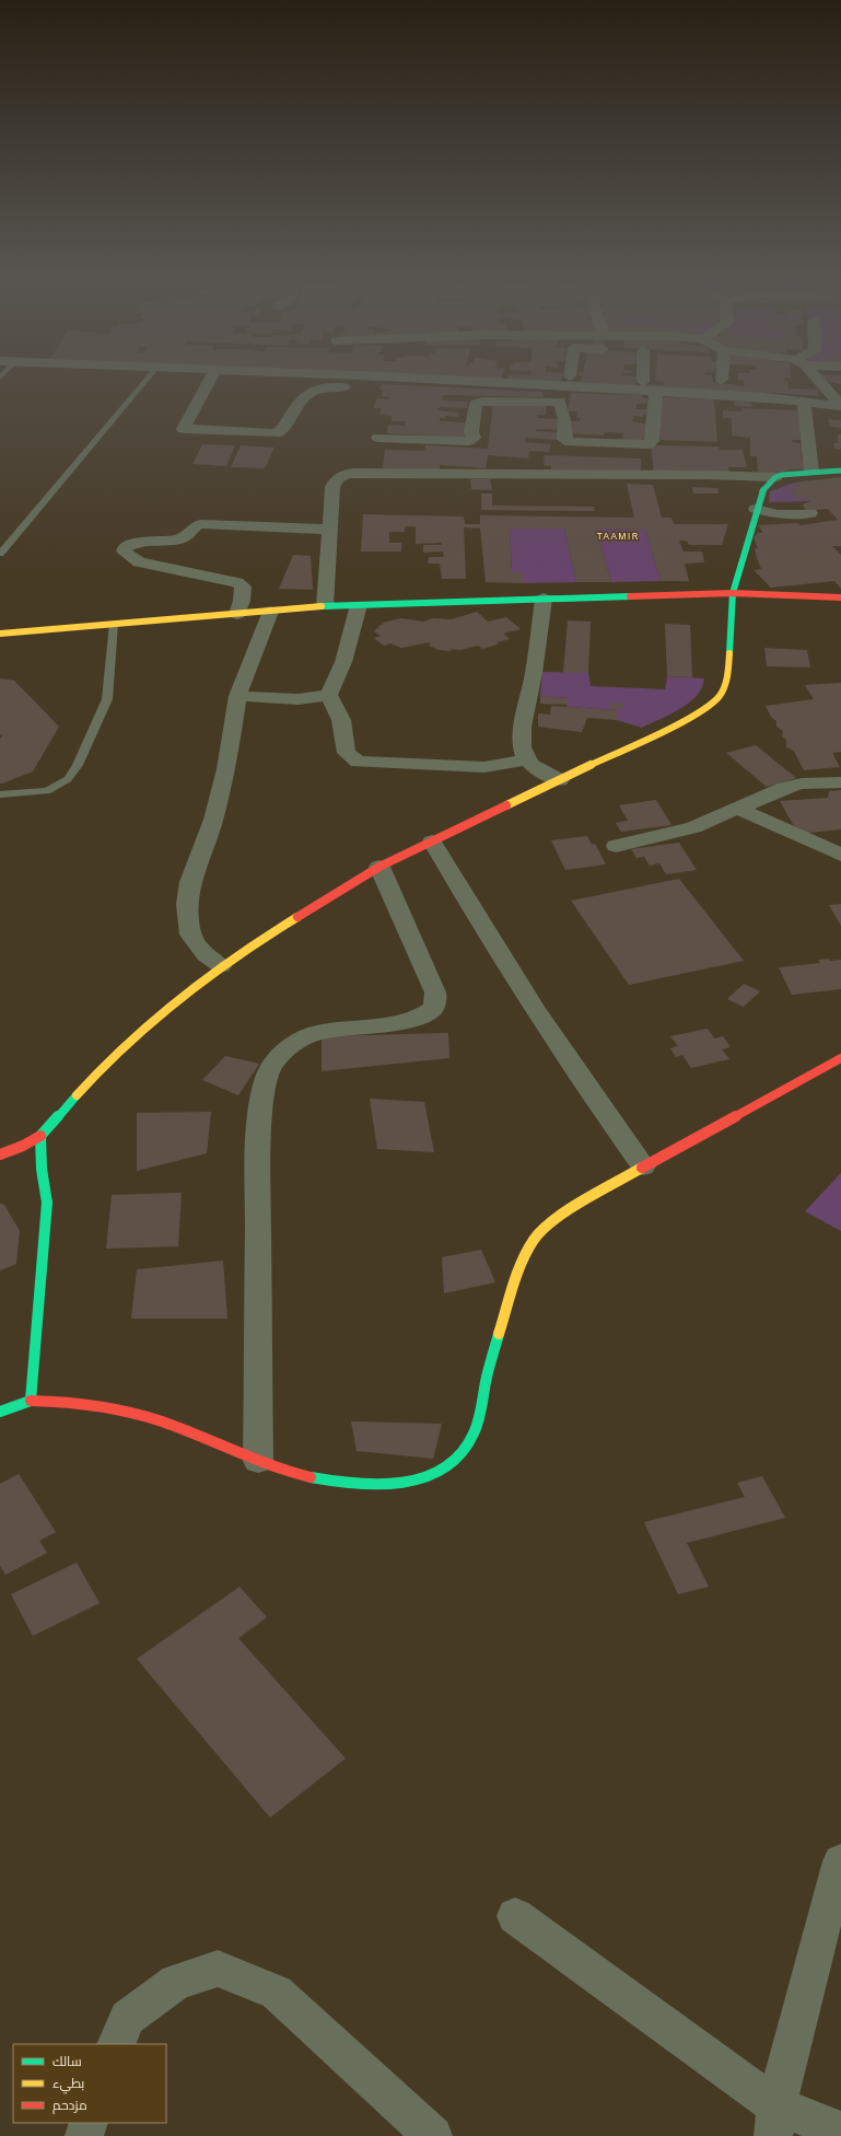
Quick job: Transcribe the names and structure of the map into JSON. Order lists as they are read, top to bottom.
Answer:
{
  "districts": ["TAAMIR"],
  "legend": ["سالك", "بطيء", "مزدحم"]
}
